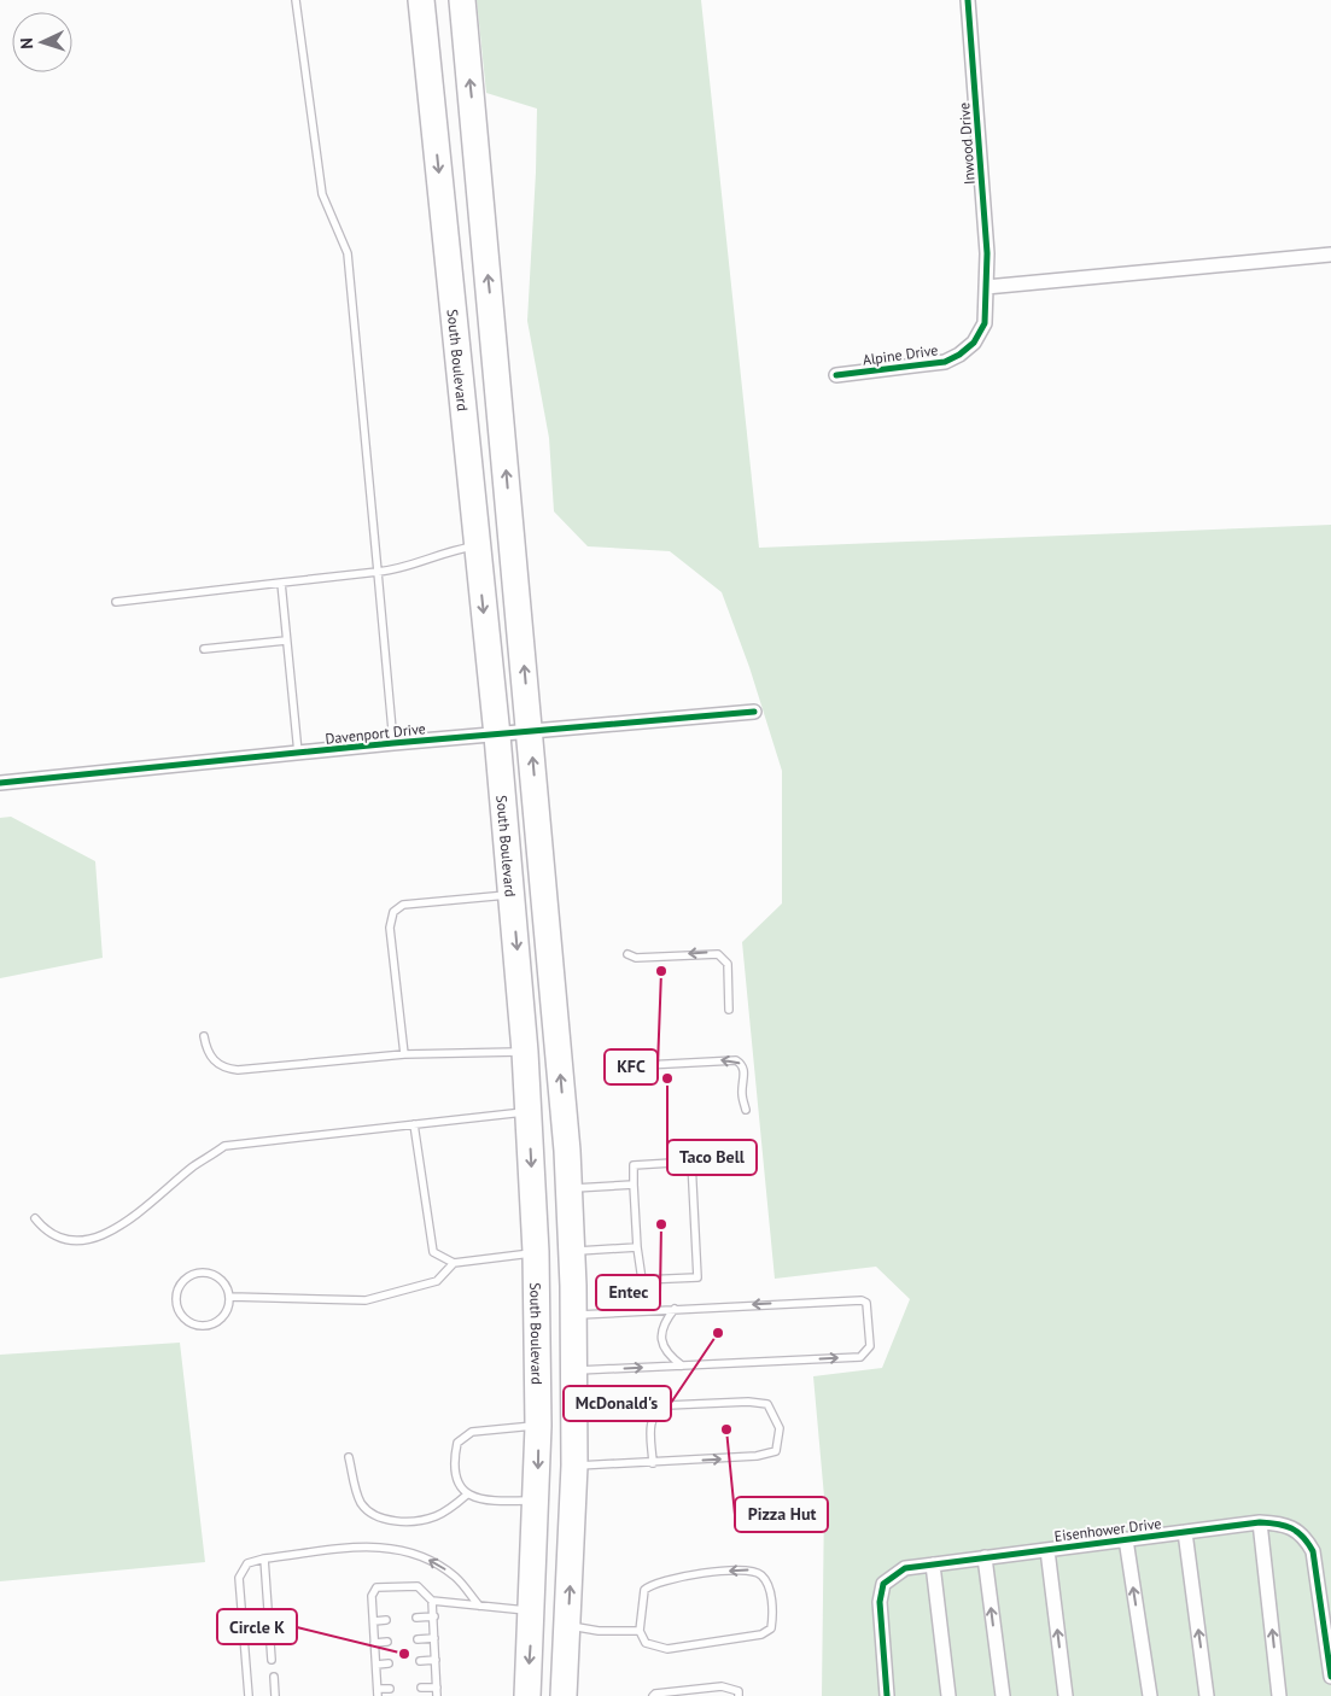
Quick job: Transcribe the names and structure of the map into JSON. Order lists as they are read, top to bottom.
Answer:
{
  "streets": {
    "highway": ["South Boulevard"],
    "street": [
      "Inwood Drive",
      "Alpine Drive",
      "Davenport Drive",
      "Eisenhower Drive"
    ]
  },
  "crossings": [
    ["Inwood Drive", "Alpine Drive"],
    ["South Boulevard", "Davenport Drive"]
  ],
  "places": [
    "KFC",
    "Taco Bell",
    "Entec",
    "McDonald's",
    "Pizza Hut",
    "Circle K"
  ],
  "north": "left"
}
